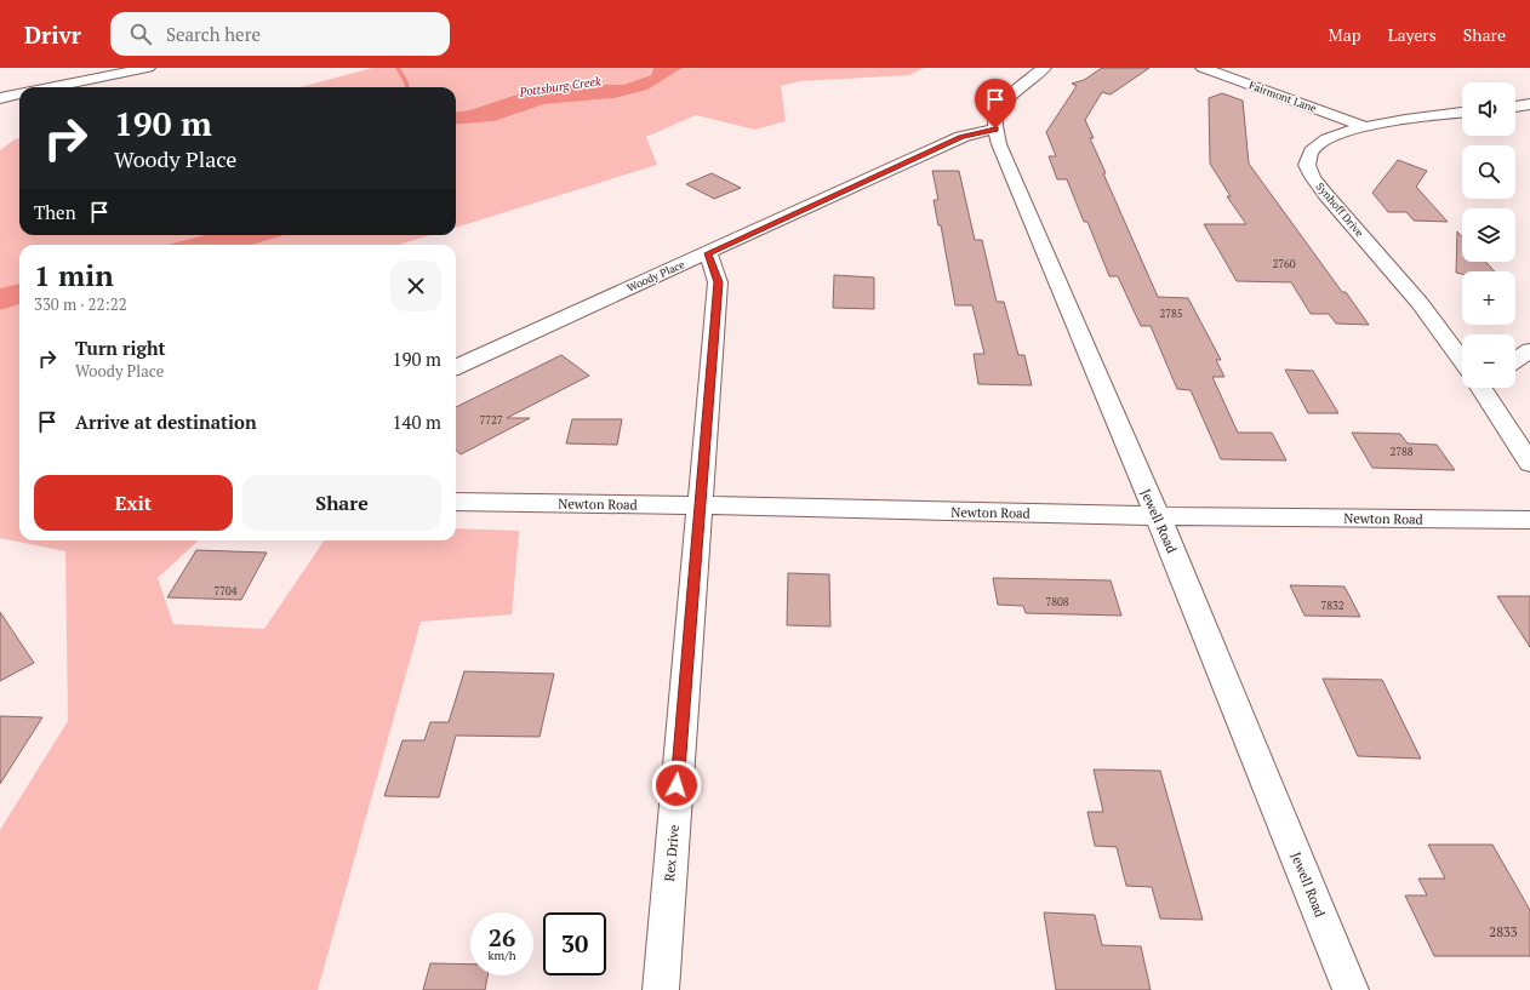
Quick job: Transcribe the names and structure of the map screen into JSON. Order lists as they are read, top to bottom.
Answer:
{
  "streets": {
    "street": [
      "Fairmont Lane",
      "Synhoff Drive",
      "Woody Place",
      "Newton Road",
      "Jewell Road",
      "Rex Drive"
    ]
  },
  "crossings": [
    ["Fairmont Lane", "Synhoff Drive"],
    ["Woody Place", "Jewell Road"],
    ["Woody Place", "Rex Drive"],
    ["Newton Road", "Jewell Road"],
    ["Newton Road", "Rex Drive"]
  ],
  "water": ["Pottsburg Creek"],
  "house_numbers": [
    "2760",
    "2785",
    "7727",
    "2788",
    "7704",
    "7808",
    "7832",
    "2833"
  ],
  "page": {
    "header": "Drivr",
    "search": "Search here",
    "nav": ["Map", "Layers", "Share"],
    "map_buttons": ["+", "−"],
    "turn": ["190 m", "Woody Place"],
    "then": "Then",
    "heading": ["1 min", "330 m · 22:22"],
    "list": [
      {
        "name": "Turn right",
        "note": "Woody Place",
        "value": "190 m"
      },
      {
        "name": "Arrive at destination",
        "value": "140 m"
      }
    ],
    "buttons": ["Exit", "Share"],
    "speed": "26 km/h",
    "limit": "30"
  }
}
